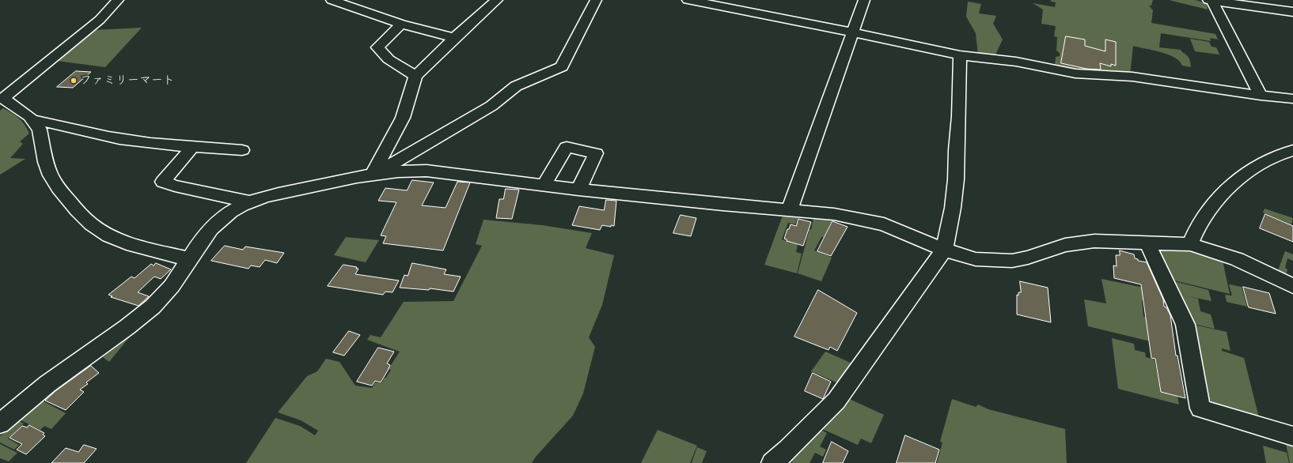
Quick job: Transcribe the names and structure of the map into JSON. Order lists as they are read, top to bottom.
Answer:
{
  "places": ["ファミリーマート"]
}
